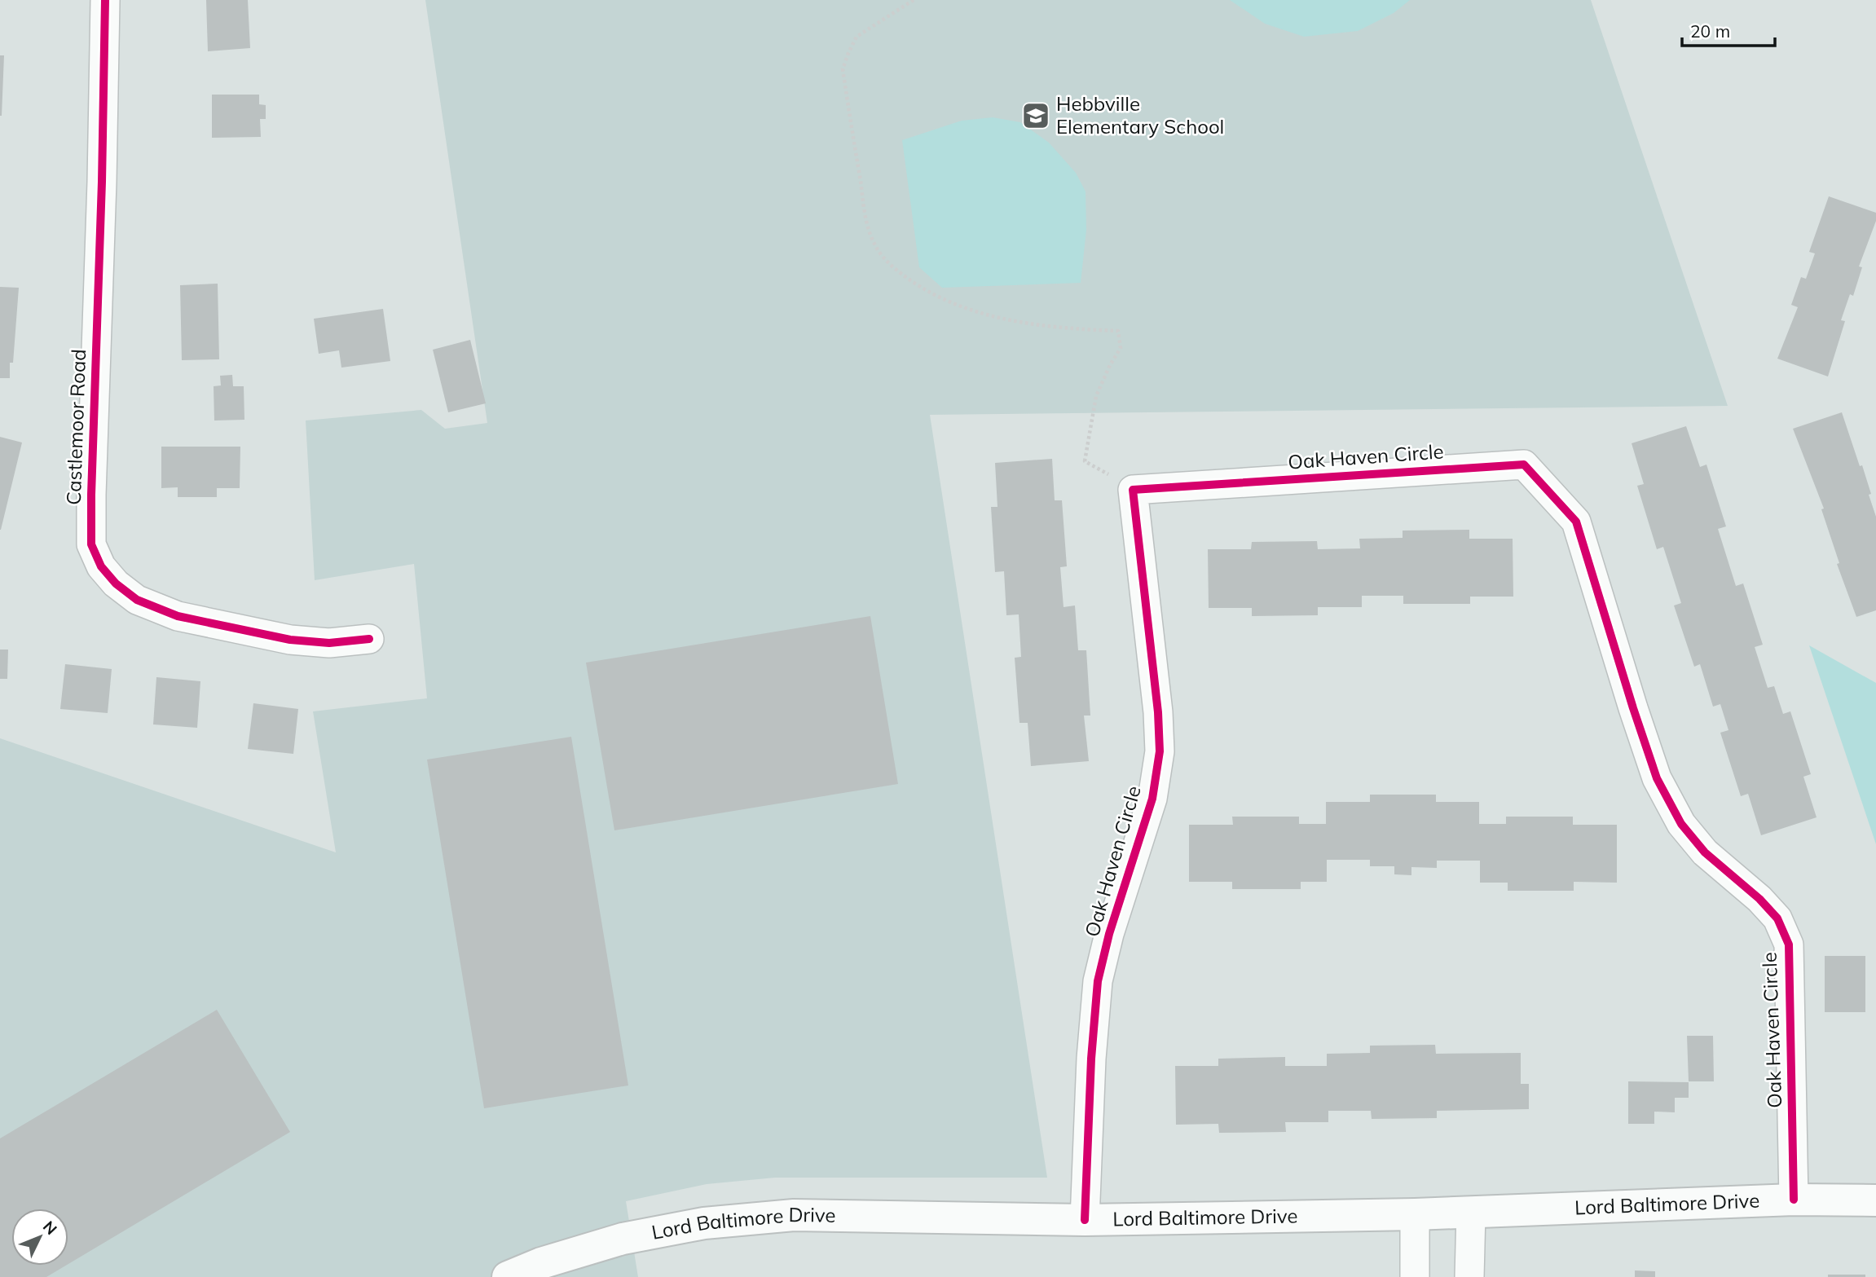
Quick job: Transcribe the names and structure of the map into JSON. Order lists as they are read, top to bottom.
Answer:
{
  "streets": {
    "main road": ["Lord Baltimore Drive"],
    "street": ["Castlemoor Road", "Oak Haven Circle"]
  },
  "crossings": [
    ["Oak Haven Circle", "Lord Baltimore Drive"]
  ],
  "places": {
    "school or university": ["Hebbville Elementary School"]
  },
  "scale_bar": "20 m",
  "north": "top right"
}
